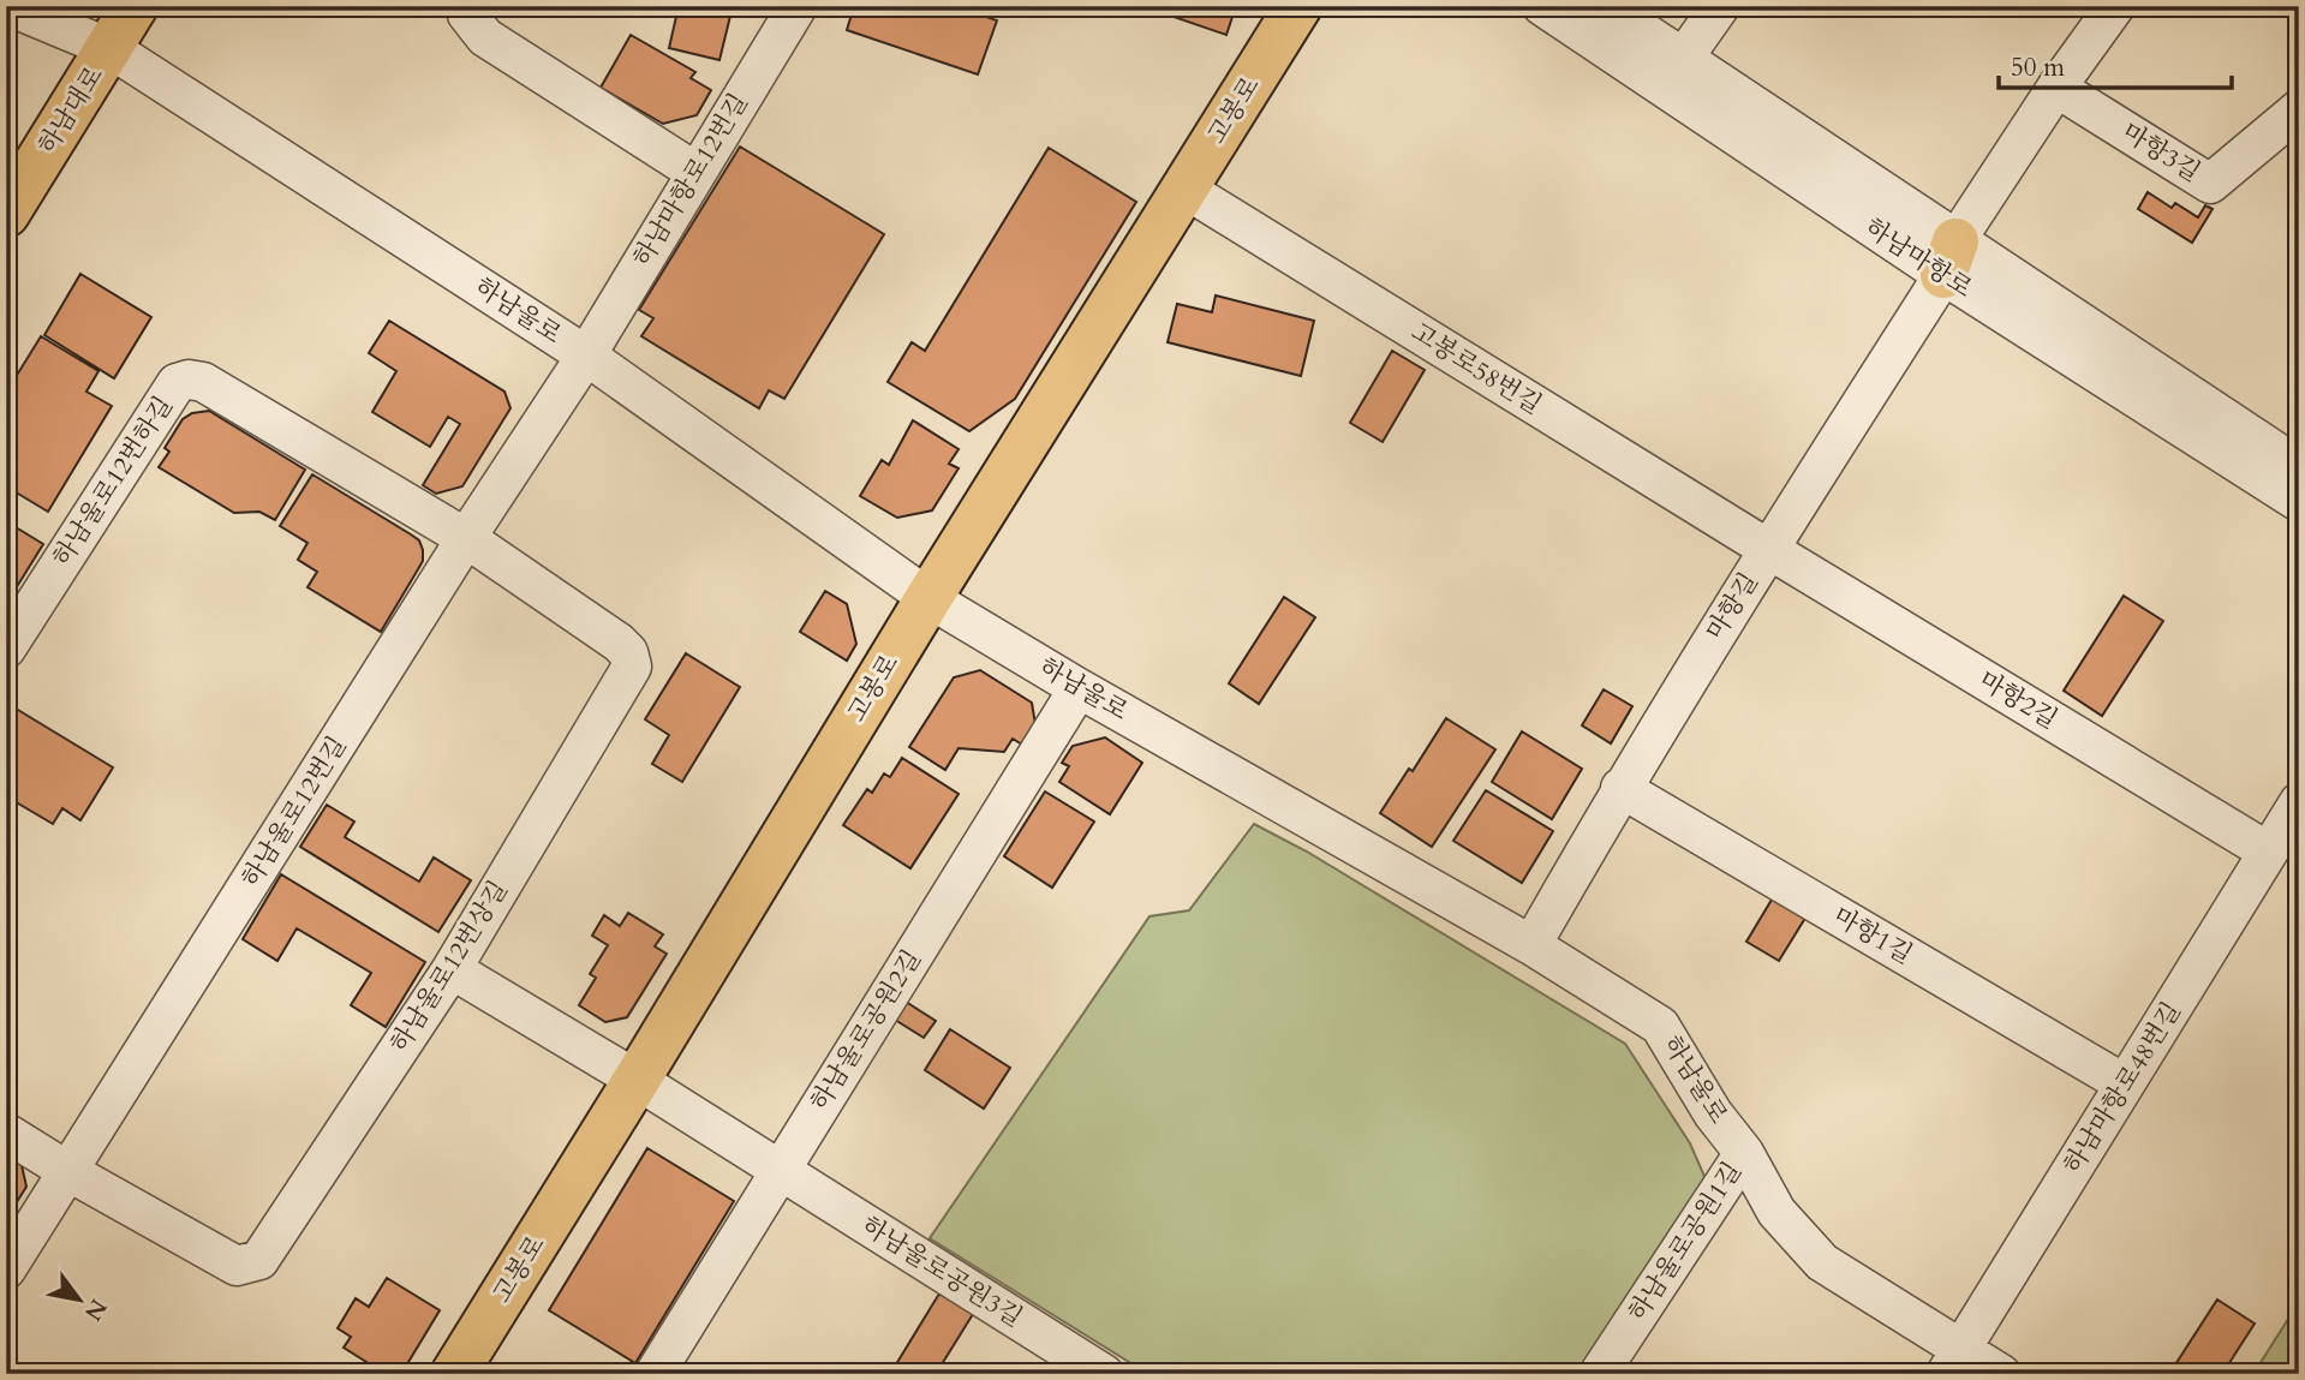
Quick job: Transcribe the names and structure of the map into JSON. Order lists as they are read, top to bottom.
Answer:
{
  "streets": {
    "main road": ["하남대로", "고봉로"],
    "street": [
      "마항3길",
      "하남마항로12번길",
      "하남마항로",
      "하남울로",
      "고봉로58번길",
      "하남울로12번하길",
      "마항길",
      "마항2길",
      "하남울로12번길",
      "마항1길",
      "하남울로12번상길",
      "하남울로공원2길",
      "하남마항로48번길",
      "하남울로공원1길",
      "하남울로공원3길"
    ]
  },
  "crossings": [
    ["하남대로", "하남울로"],
    ["고봉로", "하남울로"],
    ["고봉로", "고봉로58번길"],
    ["고봉로", "하남울로공원3길"],
    ["마항3길", "마항길"],
    ["하남마항로12번길", "하남울로"],
    ["하남마항로12번길", "하남울로12번길"],
    ["하남마항로", "마항길"],
    ["하남울로", "마항길"],
    ["하남울로", "하남울로12번길"],
    ["하남울로", "하남울로공원2길"],
    ["하남울로", "하남마항로48번길"],
    ["하남울로", "하남울로공원1길"],
    ["고봉로58번길", "마항길"],
    ["고봉로58번길", "마항2길"],
    ["하남울로12번하길", "하남울로12번길"],
    ["하남울로12번하길", "하남울로12번상길"],
    ["마항길", "마항2길"],
    ["마항길", "마항1길"],
    ["마항2길", "하남마항로48번길"],
    ["하남울로12번길", "하남울로12번상길"],
    ["마항1길", "하남마항로48번길"],
    ["하남울로12번상길", "하남울로공원3길"],
    ["하남울로공원2길", "하남울로공원3길"]
  ],
  "scale_bar": "50 m",
  "north": "bottom right"
}
